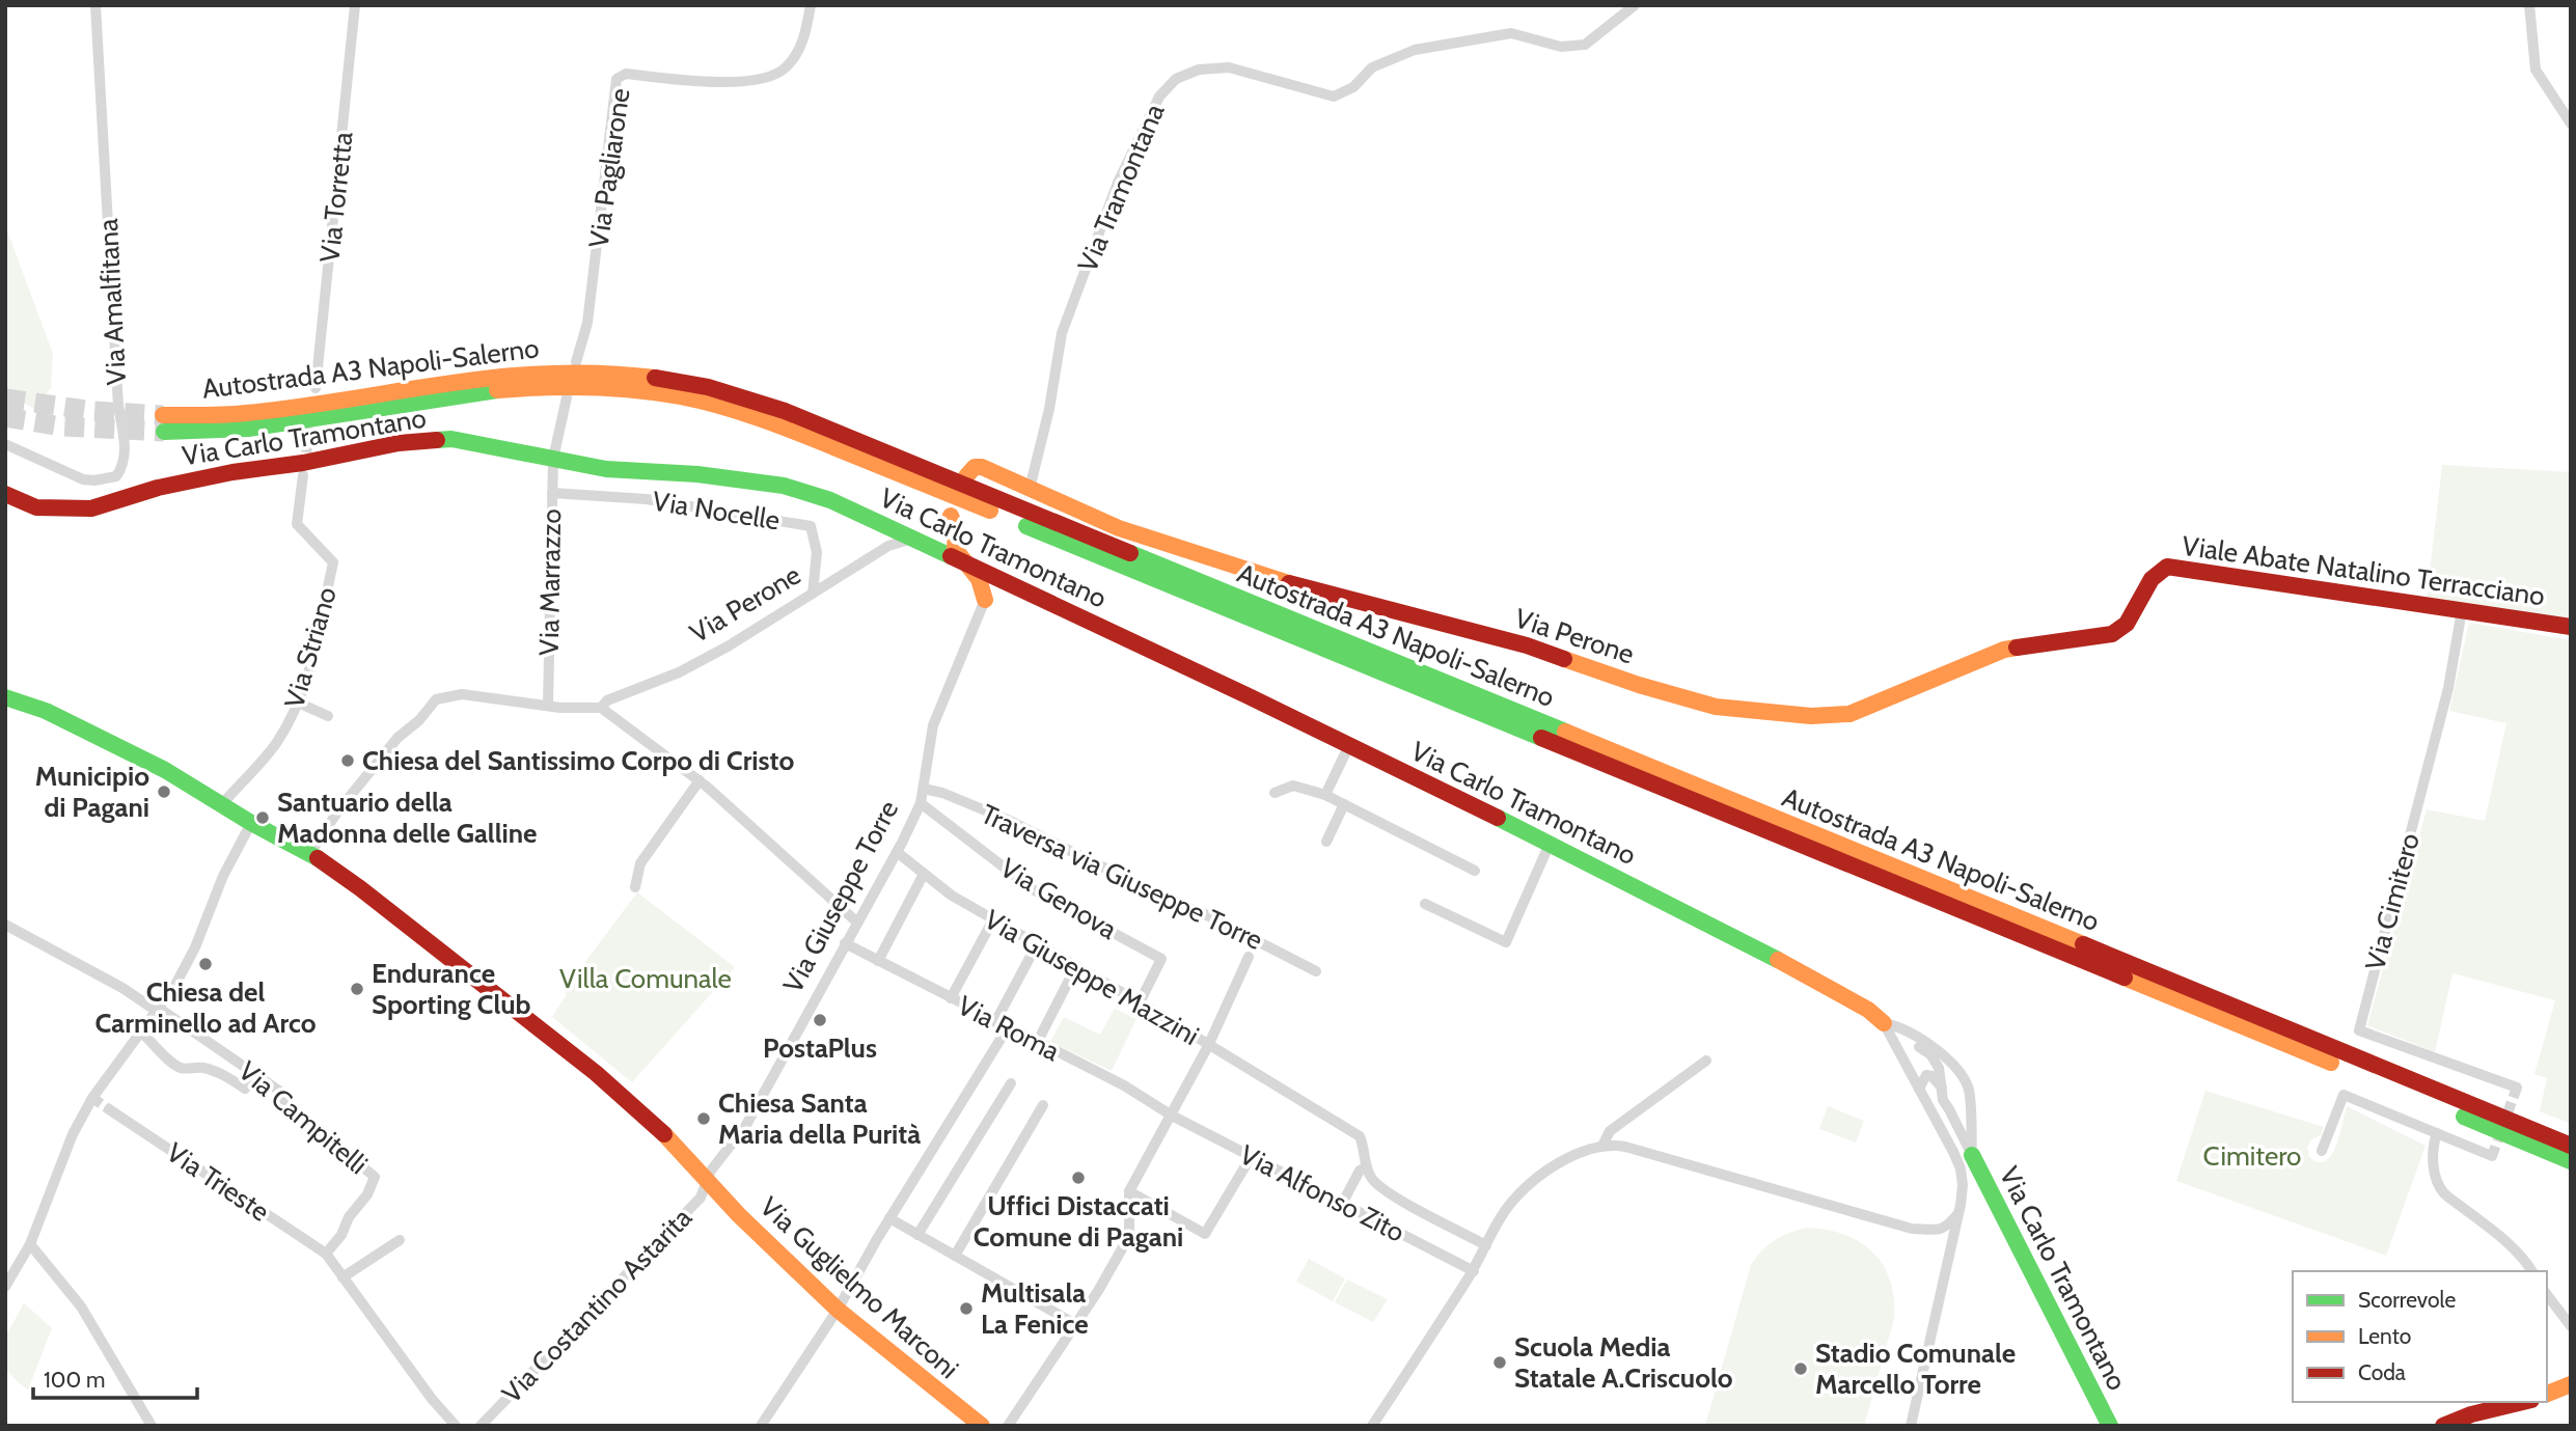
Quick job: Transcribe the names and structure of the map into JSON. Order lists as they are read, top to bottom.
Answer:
{
  "streets": {
    "main road": [
      "Autostrada A3 Napoli-Salerno",
      "Via Carlo Tramontano",
      "Viale Abate Natalino Terracciano",
      "Via Perone",
      "Via Giuseppe Torre",
      "Via Guglielmo Marconi"
    ],
    "street": [
      "Via Pagliarone",
      "Via Tramontana",
      "Via Torretta",
      "Via Amalfitana",
      "Via Nocelle",
      "Via Marrazzo",
      "Via Striano",
      "Traversa via Giuseppe Torre",
      "Via Genova",
      "Via Cimitero",
      "Via Giuseppe Mazzini",
      "Via Roma",
      "Via Campitelli",
      "Via Trieste",
      "Via Alfonso Zito",
      "Via Costantino Astarita"
    ]
  },
  "crossings": [
    ["Via Tramontana", "Via Perone"],
    ["Via Carlo Tramontano", "Via Marrazzo"],
    ["Via Carlo Tramontano", "Via Perone"],
    ["Via Carlo Tramontano", "Via Giuseppe Torre"],
    ["Via Nocelle", "Via Marrazzo"],
    ["Via Nocelle", "Via Perone"],
    ["Viale Abate Natalino Terracciano", "Via Perone"],
    ["Viale Abate Natalino Terracciano", "Via Cimitero"],
    ["Via Striano", "Via Guglielmo Marconi"],
    ["Traversa via Giuseppe Torre", "Via Giuseppe Torre"],
    ["Via Giuseppe Torre", "Via Genova"],
    ["Via Giuseppe Torre", "Via Giuseppe Mazzini"],
    ["Via Giuseppe Torre", "Via Roma"],
    ["Via Giuseppe Torre", "Via Guglielmo Marconi"],
    ["Via Giuseppe Torre", "Via Costantino Astarita"],
    ["Via Genova", "Via Giuseppe Mazzini"],
    ["Via Roma", "Via Alfonso Zito"],
    ["Via Campitelli", "Via Trieste"],
    ["Via Guglielmo Marconi", "Via Costantino Astarita"]
  ],
  "parks": ["Villa Comunale", "Cimitero"],
  "places": [
    "Chiesa del Santissimo Corpo di Cristo",
    "Municipio di Pagani",
    "Santuario della Madonna delle Galline",
    "Chiesa del Carminello ad Arco",
    "Endurance Sporting Club",
    "PostaPlus",
    "Chiesa Santa Maria della Purità",
    "Uffici Distaccati Comune di Pagani",
    "Multisala La Fenice",
    "Scuola Media Statale A.Criscuolo",
    "Stadio Comunale Marcello Torre"
  ],
  "legend": ["Scorrevole", "Lento", "Coda"],
  "scale_bar": "100 m"
}
